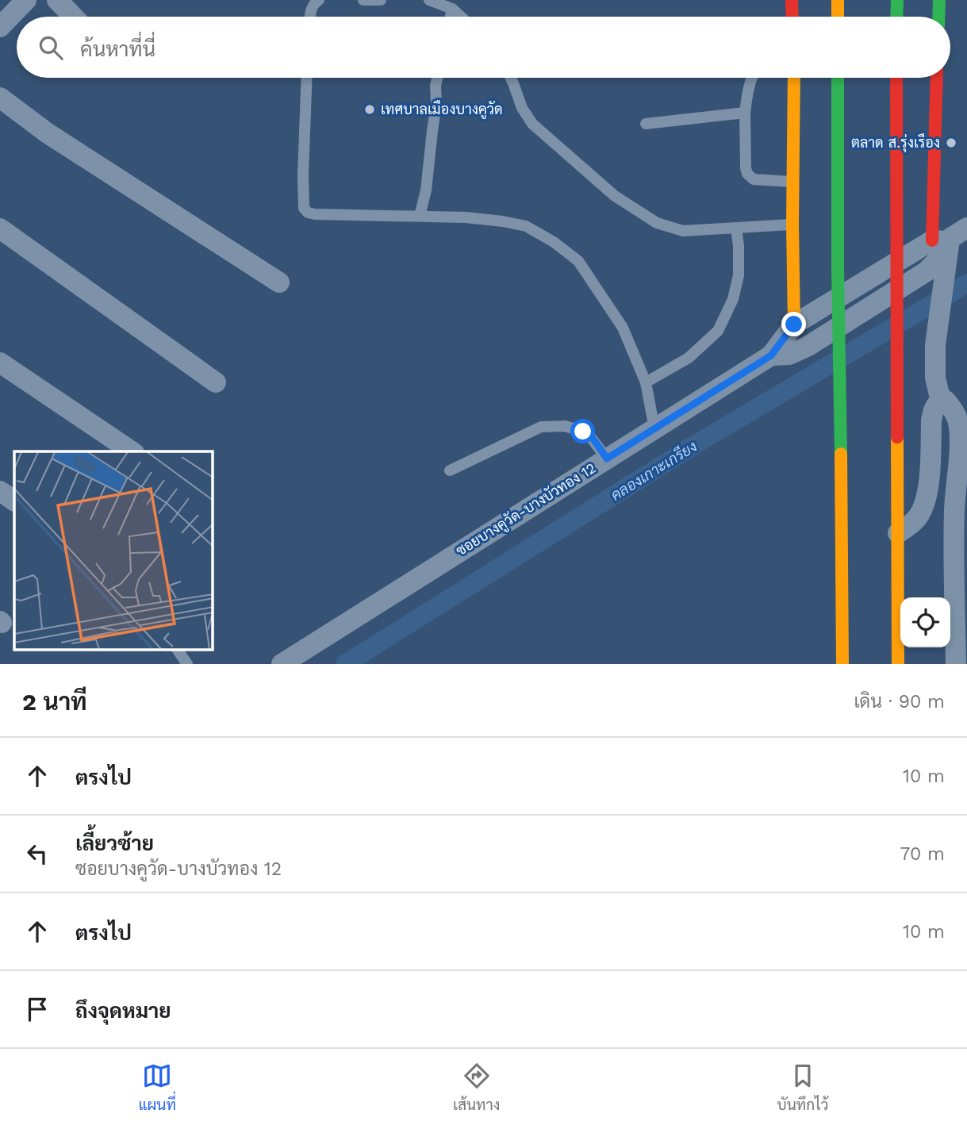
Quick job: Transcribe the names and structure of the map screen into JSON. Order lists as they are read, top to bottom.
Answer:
{
  "streets": {
    "street": ["ซอยบางคูวัด-บางบัวทอง 12"]
  },
  "water": ["คลองเกาะเกรียง"],
  "places": ["เทศบาลเมืองบางคูวัด", "ตลาด ส.รุ่งเรือง"],
  "page": {
    "search": "ค้นหาที่นี่",
    "heading": ["2 นาที", "เดิน · 90 m"],
    "list": [
      ["ตรงไป", "10 m"],
      ["เลี้ยวซ้าย", "ซอยบางคูวัด-บางบัวทอง 12", "70 m"],
      ["ตรงไป", "10 m"],
      "ถึงจุดหมาย"
    ],
    "nav": ["แผนที่", "เส้นทาง", "บันทึกไว้"]
  }
}
